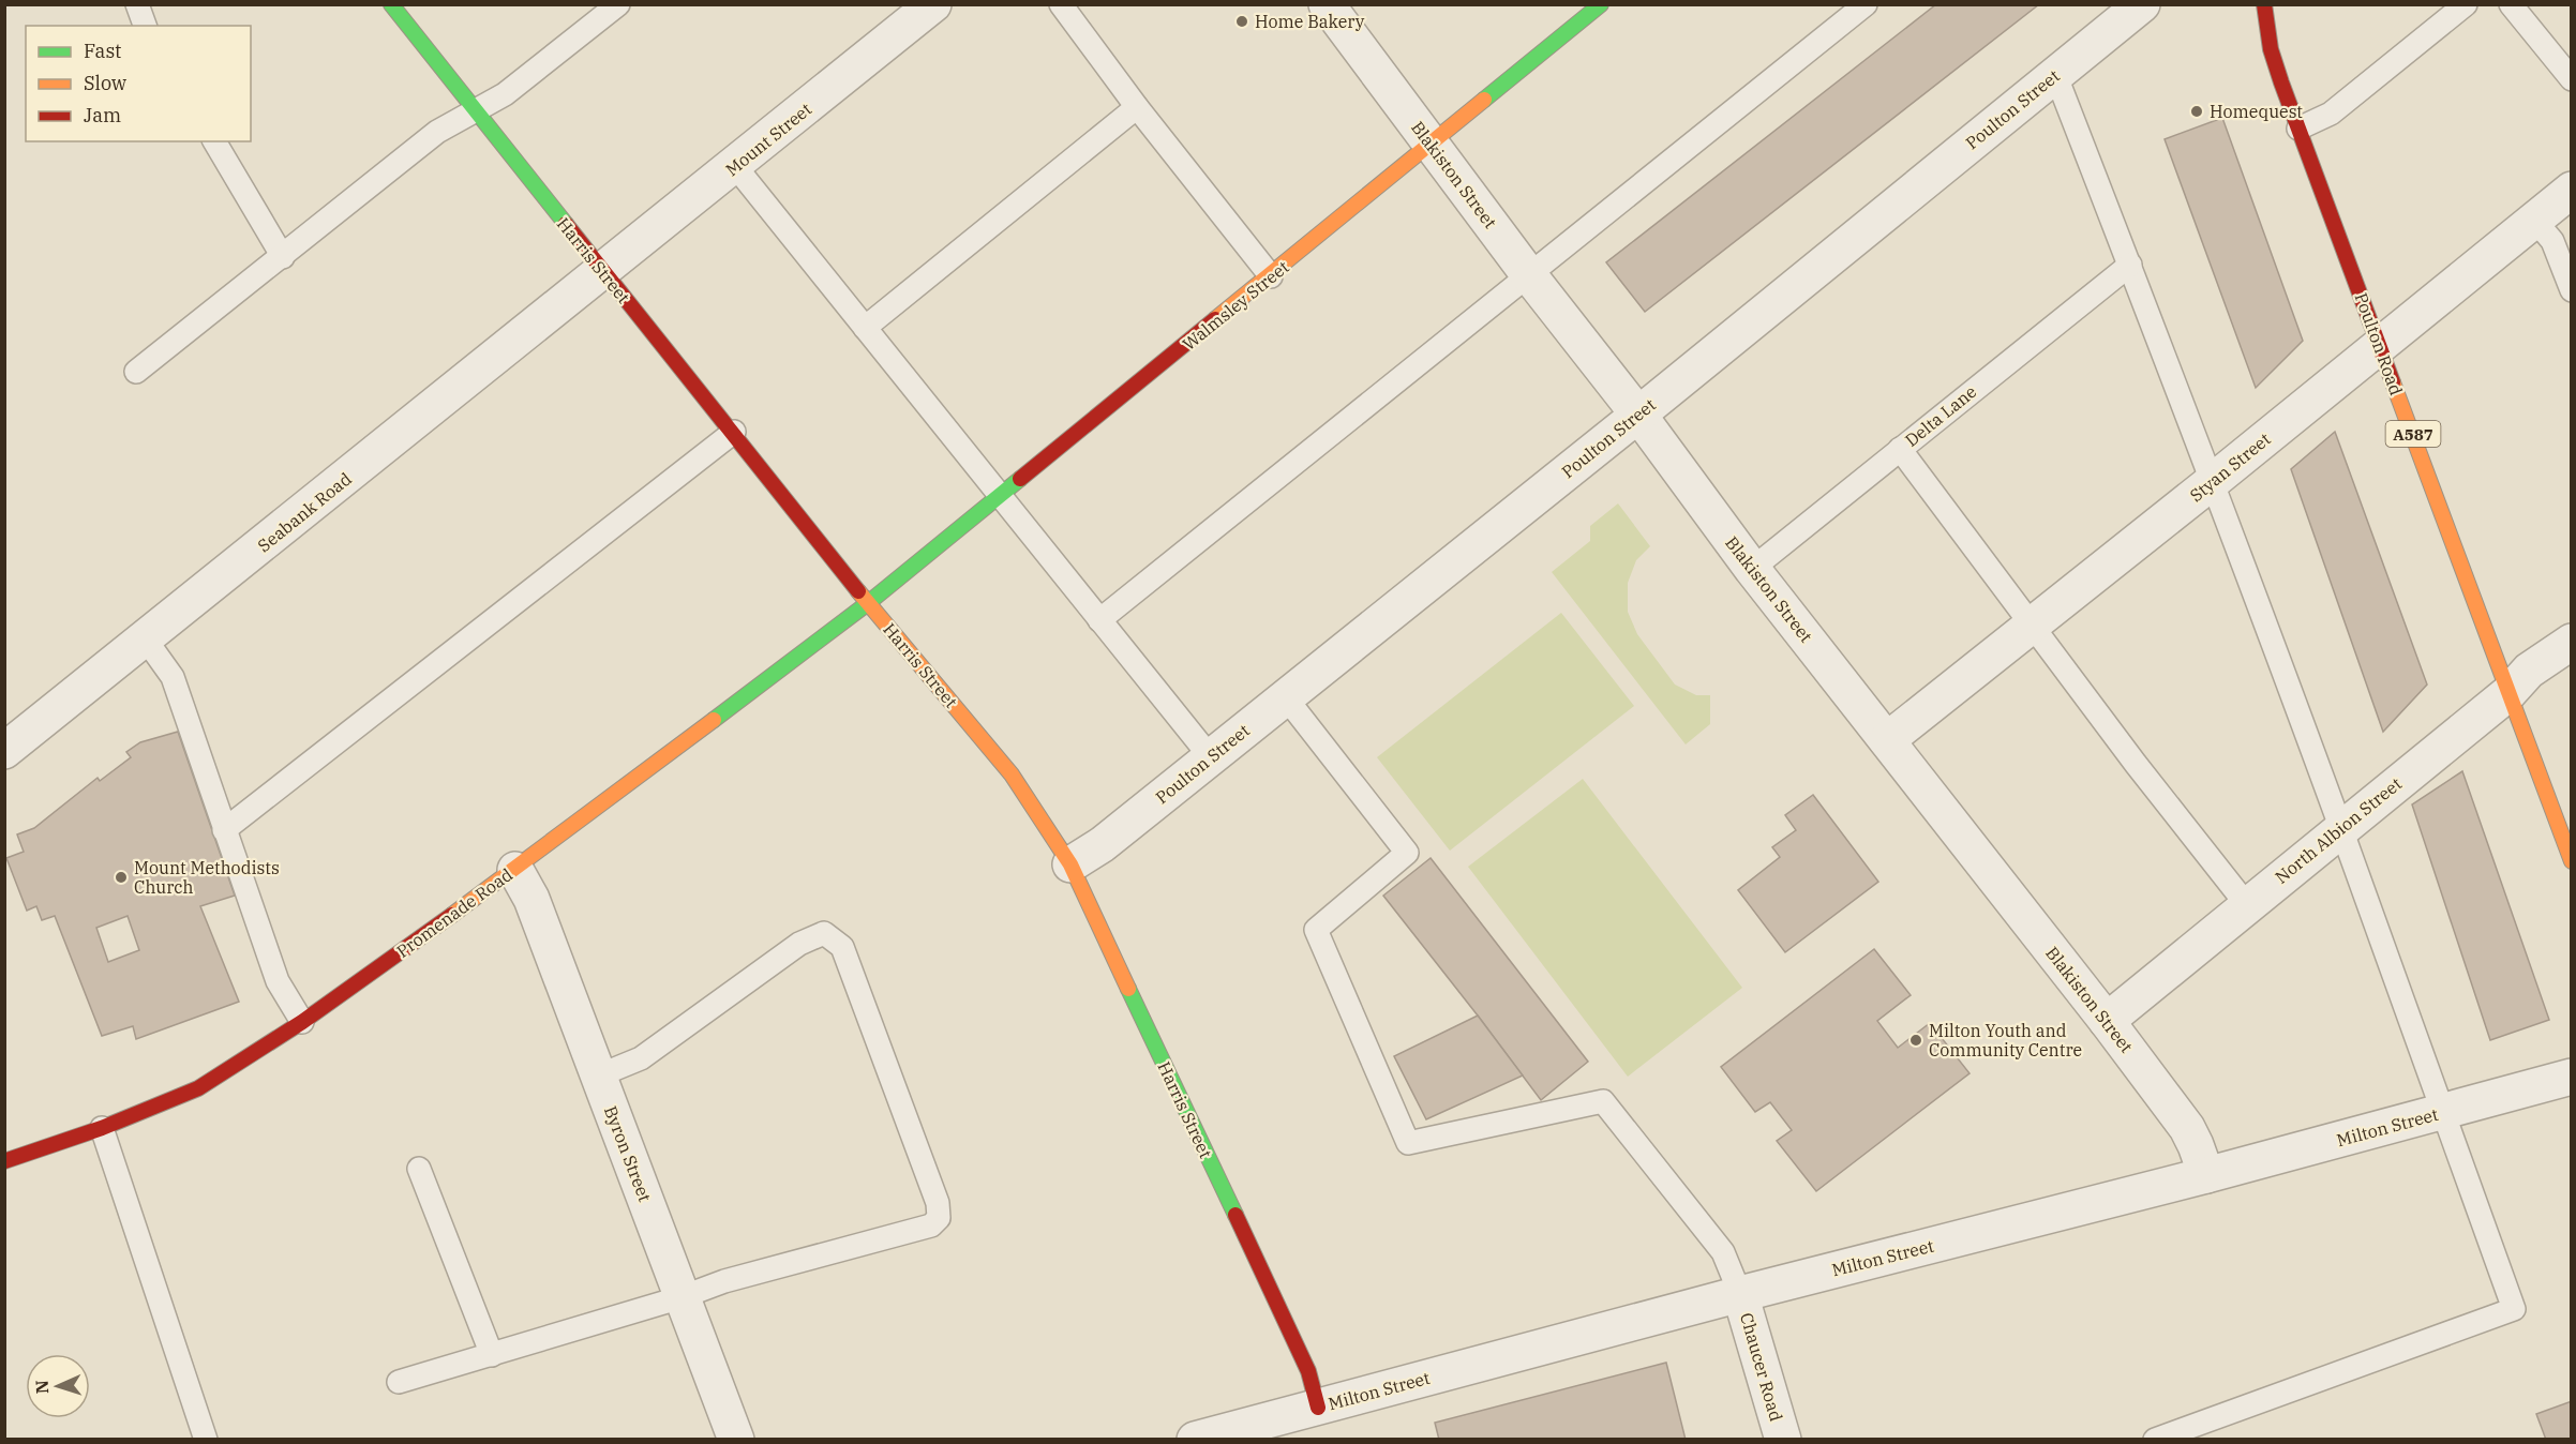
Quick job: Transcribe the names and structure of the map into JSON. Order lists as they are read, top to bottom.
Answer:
{
  "streets": {
    "street": [
      "Poulton Street",
      "Mount Street",
      "Blakiston Street",
      "Harris Street",
      "Walmsley Street",
      "Poulton Road",
      "A587",
      "Styan Street",
      "Seabank Road",
      "North Albion Street",
      "Promenade Road",
      "Milton Street",
      "Byron Street",
      "Chaucer Road"
    ],
    "lane": ["Delta Lane"]
  },
  "crossings": [
    ["Poulton Street", "Blakiston Street"],
    ["Poulton Street", "Harris Street"],
    ["Mount Street", "Harris Street"],
    ["Mount Street", "Seabank Road"],
    ["Blakiston Street", "Walmsley Street"],
    ["Blakiston Street", "Delta Lane"],
    ["Blakiston Street", "Styan Street"],
    ["Blakiston Street", "North Albion Street"],
    ["Blakiston Street", "Milton Street"],
    ["Harris Street", "Walmsley Street"],
    ["Harris Street", "Seabank Road"],
    ["Harris Street", "Promenade Road"],
    ["Harris Street", "Milton Street"],
    ["Walmsley Street", "Promenade Road"],
    ["Poulton Road", "Styan Street"],
    ["Poulton Road", "North Albion Street"],
    ["Promenade Road", "Byron Street"],
    ["Milton Street", "Chaucer Road"]
  ],
  "places": [
    "Home Bakery",
    "Homequest",
    "Mount Methodists Church",
    "Milton Youth and Community Centre"
  ],
  "legend": ["Fast", "Slow", "Jam"],
  "north": "left"
}
